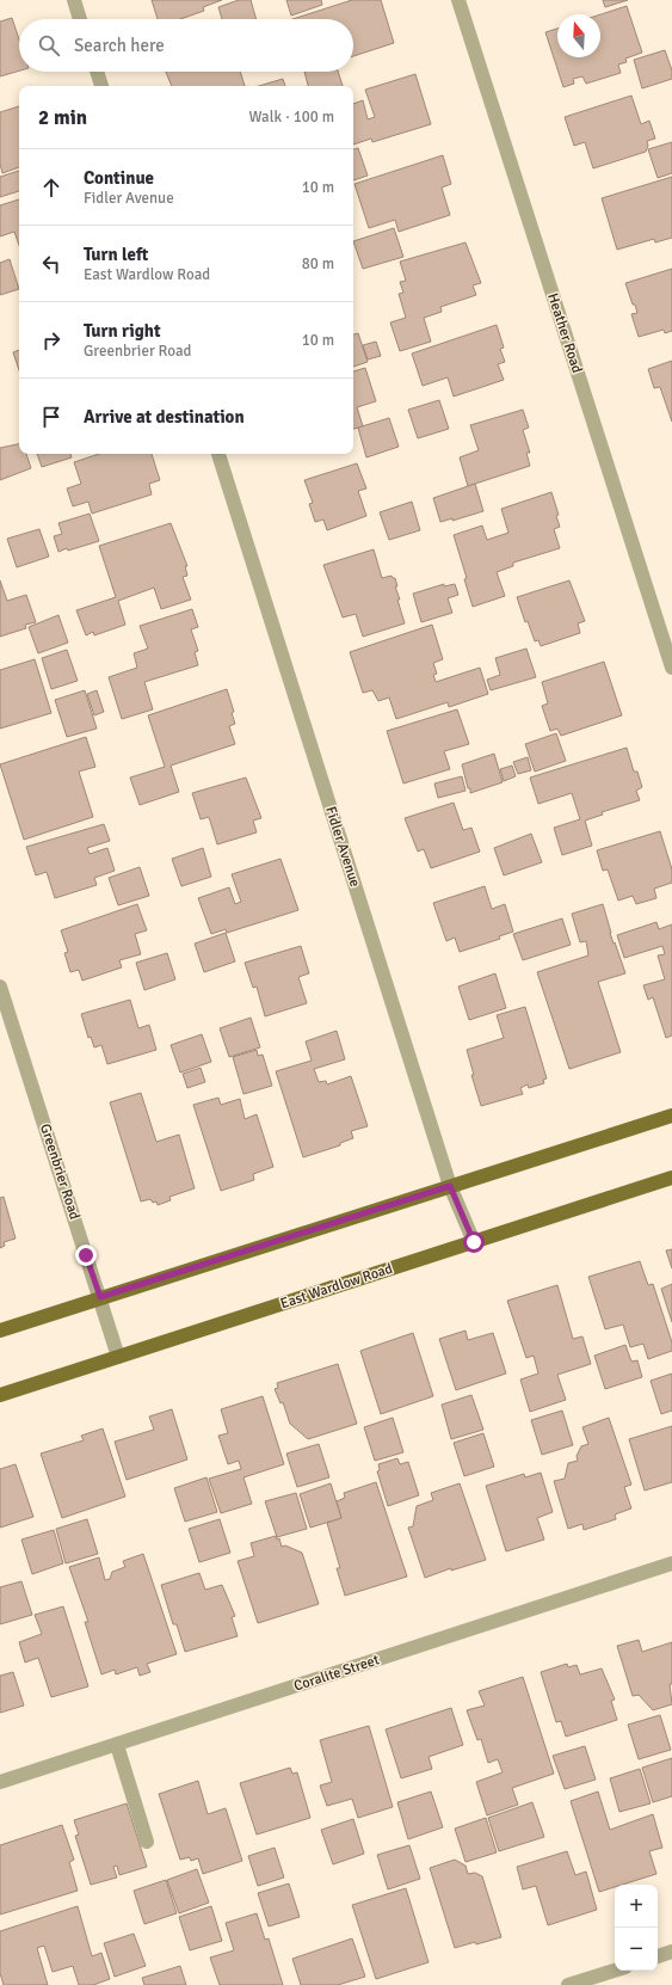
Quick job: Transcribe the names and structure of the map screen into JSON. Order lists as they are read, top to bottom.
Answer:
{
  "streets": {
    "main road": ["East Wardlow Road"],
    "street": [
      "Heather Road",
      "Fidler Avenue",
      "Greenbrier Road",
      "Coralite Street"
    ]
  },
  "crossings": [
    ["Fidler Avenue", "East Wardlow Road"],
    ["Greenbrier Road", "East Wardlow Road"]
  ],
  "north": "top",
  "page": {
    "search": "Search here",
    "heading": ["2 min", "Walk · 100 m"],
    "list": [
      ["Continue", "Fidler Avenue", "10 m"],
      ["Turn left", "East Wardlow Road", "80 m"],
      ["Turn right", "Greenbrier Road", "10 m"],
      "Arrive at destination"
    ],
    "map_buttons": ["+", "−"]
  }
}
